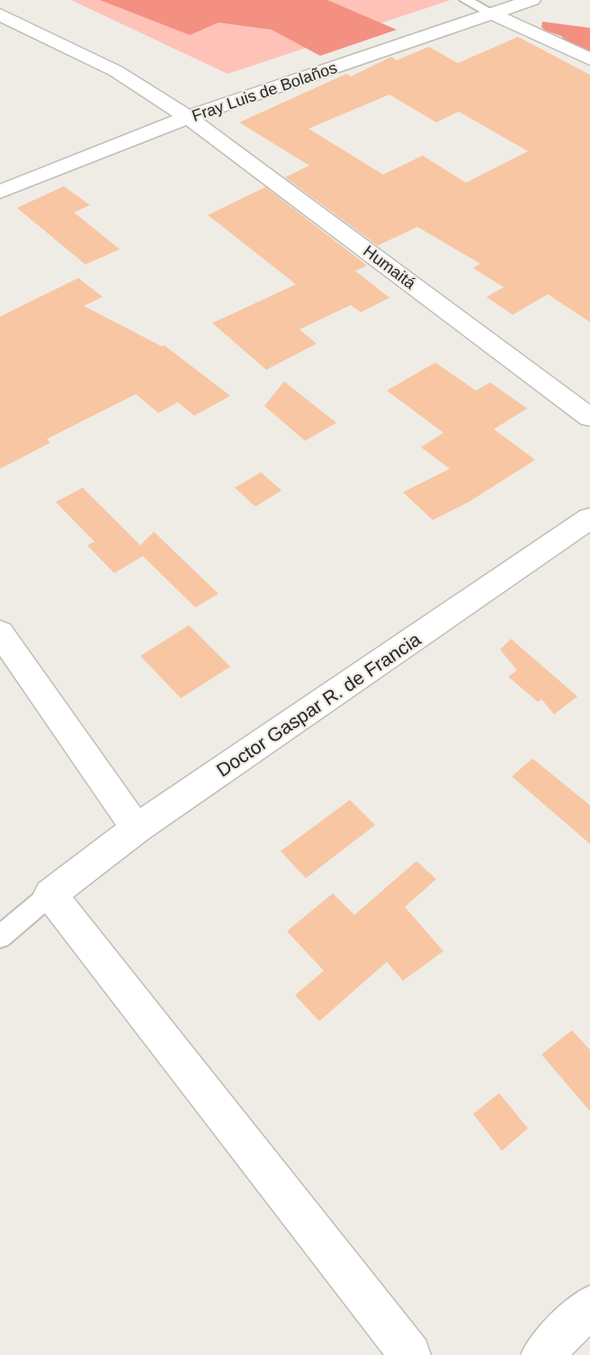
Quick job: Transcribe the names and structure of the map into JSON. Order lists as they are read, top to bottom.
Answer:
{
  "streets": {
    "street": ["Fray Luis de Bolaños", "Humaitá", "Doctor Gaspar R. de Francia"]
  },
  "crossings": [
    ["Fray Luis de Bolaños", "Humaitá"]
  ]
}
